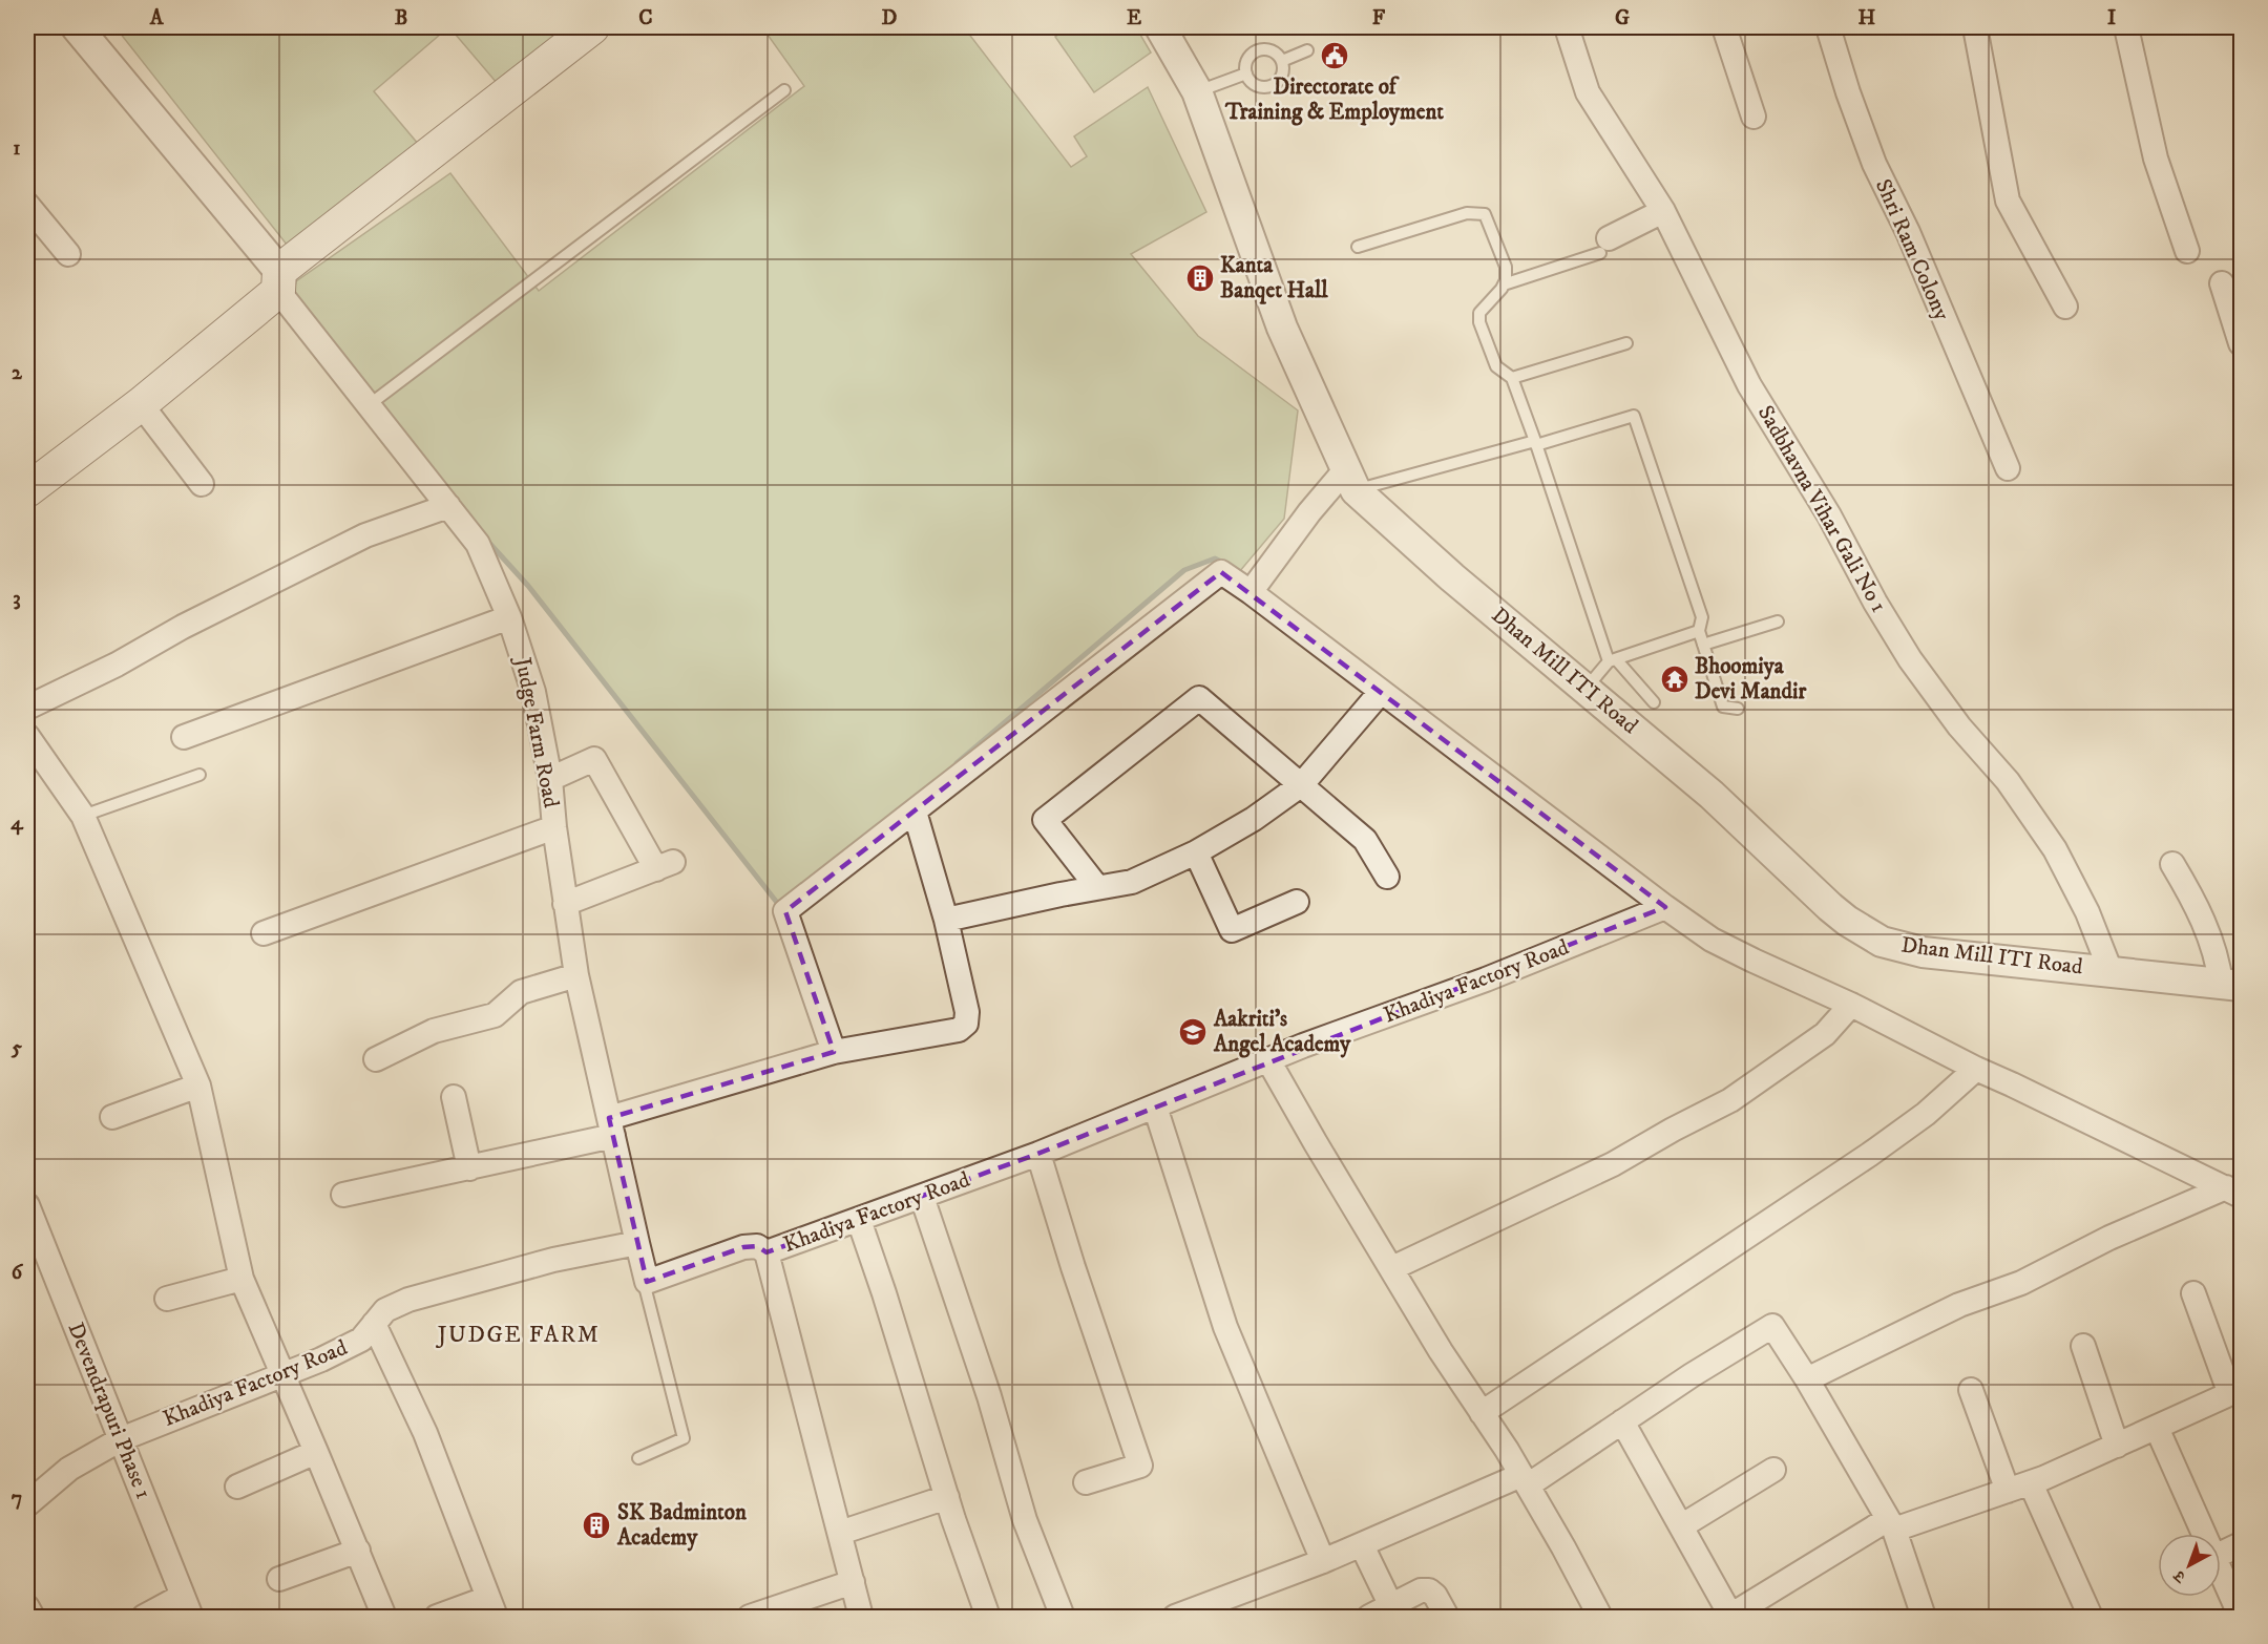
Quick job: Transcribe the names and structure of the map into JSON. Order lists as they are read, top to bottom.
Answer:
{
  "streets": {
    "street": [
      "Shri Ram Colony",
      "Sadbhavna Vihar Gali No 1",
      "Dhan Mill ITI Road",
      "Judge Farm Road",
      "Khadiya Factory Road",
      "Devendrapuri Phase 1"
    ]
  },
  "crossings": [
    ["Sadbhavna Vihar Gali No 1", "Dhan Mill ITI Road"],
    ["Judge Farm Road", "Khadiya Factory Road"],
    ["Khadiya Factory Road", "Devendrapuri Phase 1"]
  ],
  "districts": ["JUDGE FARM"],
  "places": {
    "public building": ["Directorate of Training & Employment"],
    "building": ["Kanta Banqet Hall", "SK Badminton Academy"],
    "temple": ["Bhoomiya Devi Mandir"],
    "school or university": ["Aakriti's Angel Academy"]
  },
  "north": "bottom left",
  "grid": {
    "columns": [
      "A",
      "B",
      "C",
      "D",
      "E",
      "F",
      "G",
      "H",
      "I"
    ],
    "rows": [
      "1",
      "2",
      "3",
      "4",
      "5",
      "6",
      "7"
    ]
  }
}
